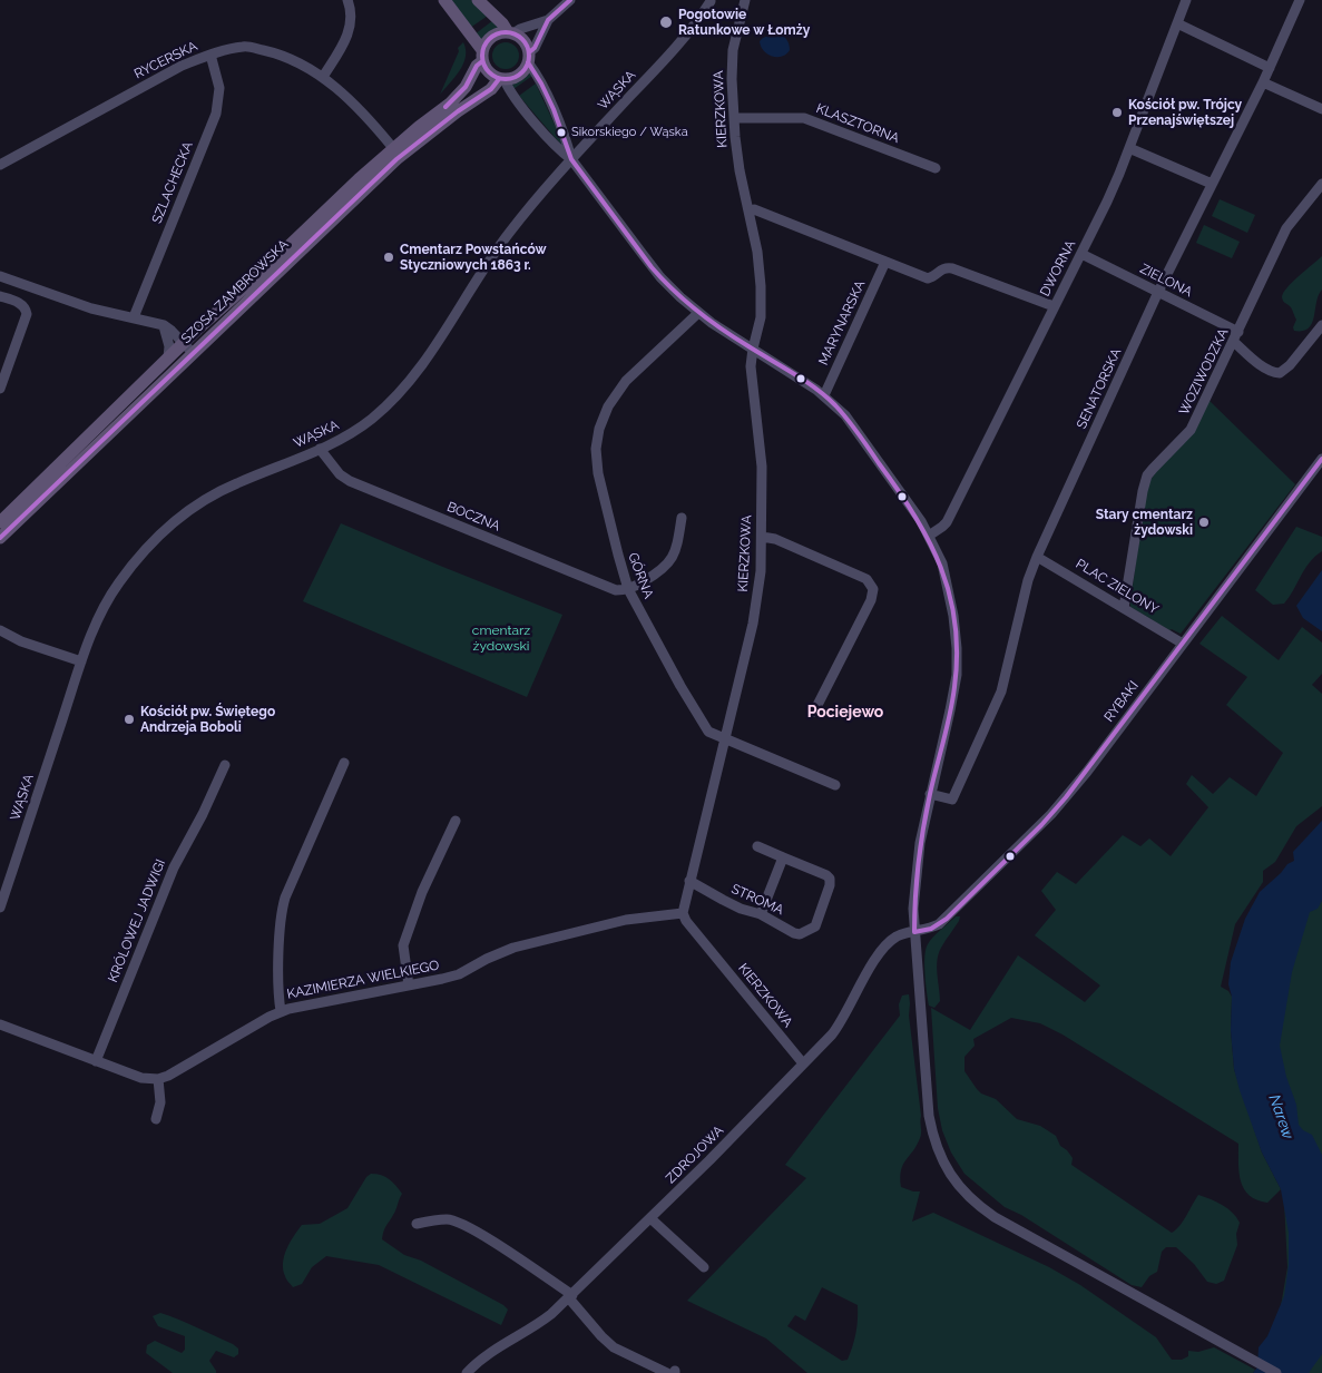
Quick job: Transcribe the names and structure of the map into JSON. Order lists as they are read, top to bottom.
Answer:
{
  "streets": {
    "main road": ["SZOSA ZAMBROWSKA"],
    "street": [
      "RYCERSKA",
      "WĄSKA",
      "KIERZKOWA",
      "KLASZTORNA",
      "SZLACHECKA",
      "DWORNA",
      "ZIELONA",
      "MARYNARSKA",
      "WOZIWODZKA",
      "SENATORSKA",
      "BOCZNA",
      "GÓRNA",
      "PLAC ZIELONY",
      "RYBAKI",
      "STROMA",
      "KRÓLOWEJ JADWIGI",
      "KAZIMIERZA WIELKIEGO",
      "ZDROJOWA"
    ]
  },
  "crossings": [
    ["RYCERSKA", "SZLACHECKA"],
    ["RYCERSKA", "SZOSA ZAMBROWSKA"],
    ["WĄSKA", "BOCZNA"],
    ["KIERZKOWA", "KLASZTORNA"],
    ["KIERZKOWA", "GÓRNA"],
    ["KIERZKOWA", "STROMA"],
    ["KIERZKOWA", "KAZIMIERZA WIELKIEGO"],
    ["KIERZKOWA", "ZDROJOWA"],
    ["DWORNA", "ZIELONA"],
    ["ZIELONA", "WOZIWODZKA"],
    ["ZIELONA", "SENATORSKA"],
    ["WOZIWODZKA", "PLAC ZIELONY"],
    ["SENATORSKA", "PLAC ZIELONY"],
    ["BOCZNA", "GÓRNA"],
    ["PLAC ZIELONY", "RYBAKI"],
    ["RYBAKI", "ZDROJOWA"]
  ],
  "districts": ["Pociejewo"],
  "water": ["Narew"],
  "parks": ["cmentarz żydowski"],
  "places": [
    "Pogotowie Ratunkowe w Łomży",
    "Kościół pw. Trójcy Przenajświętszej",
    "Sikorskiego / Wąska",
    "Cmentarz Powstańców Styczniowych 1863 r.",
    "Stary cmentarz żydowski",
    "Kościół pw. Świętego Andrzeja Boboli"
  ]
}
